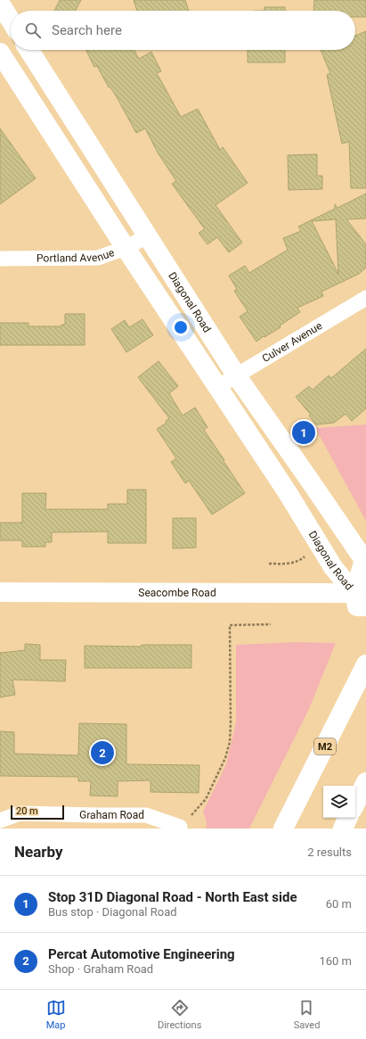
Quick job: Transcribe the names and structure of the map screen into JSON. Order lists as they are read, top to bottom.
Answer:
{
  "streets": {
    "main road": ["Diagonal Road", "Seacombe Road", "M2"],
    "street": ["Portland Avenue", "Culver Avenue", "Graham Road"]
  },
  "crossings": [
    ["Portland Avenue", "Diagonal Road"],
    ["Diagonal Road", "Culver Avenue"],
    ["Diagonal Road", "Seacombe Road"]
  ],
  "scale_bar": "20 m",
  "page": {
    "search": "Search here",
    "pins": ["1", "2"],
    "scale": "20 m",
    "heading": ["Nearby", "2 results"],
    "list": [
      {
        "mark": "1",
        "name": "Stop 31D Diagonal Road - North East side",
        "note": "Bus stop · Diagonal Road",
        "value": "60 m"
      },
      {
        "mark": "2",
        "name": "Percat Automotive Engineering",
        "note": "Shop · Graham Road",
        "value": "160 m"
      }
    ],
    "nav": ["Map", "Directions", "Saved"]
  }
}
